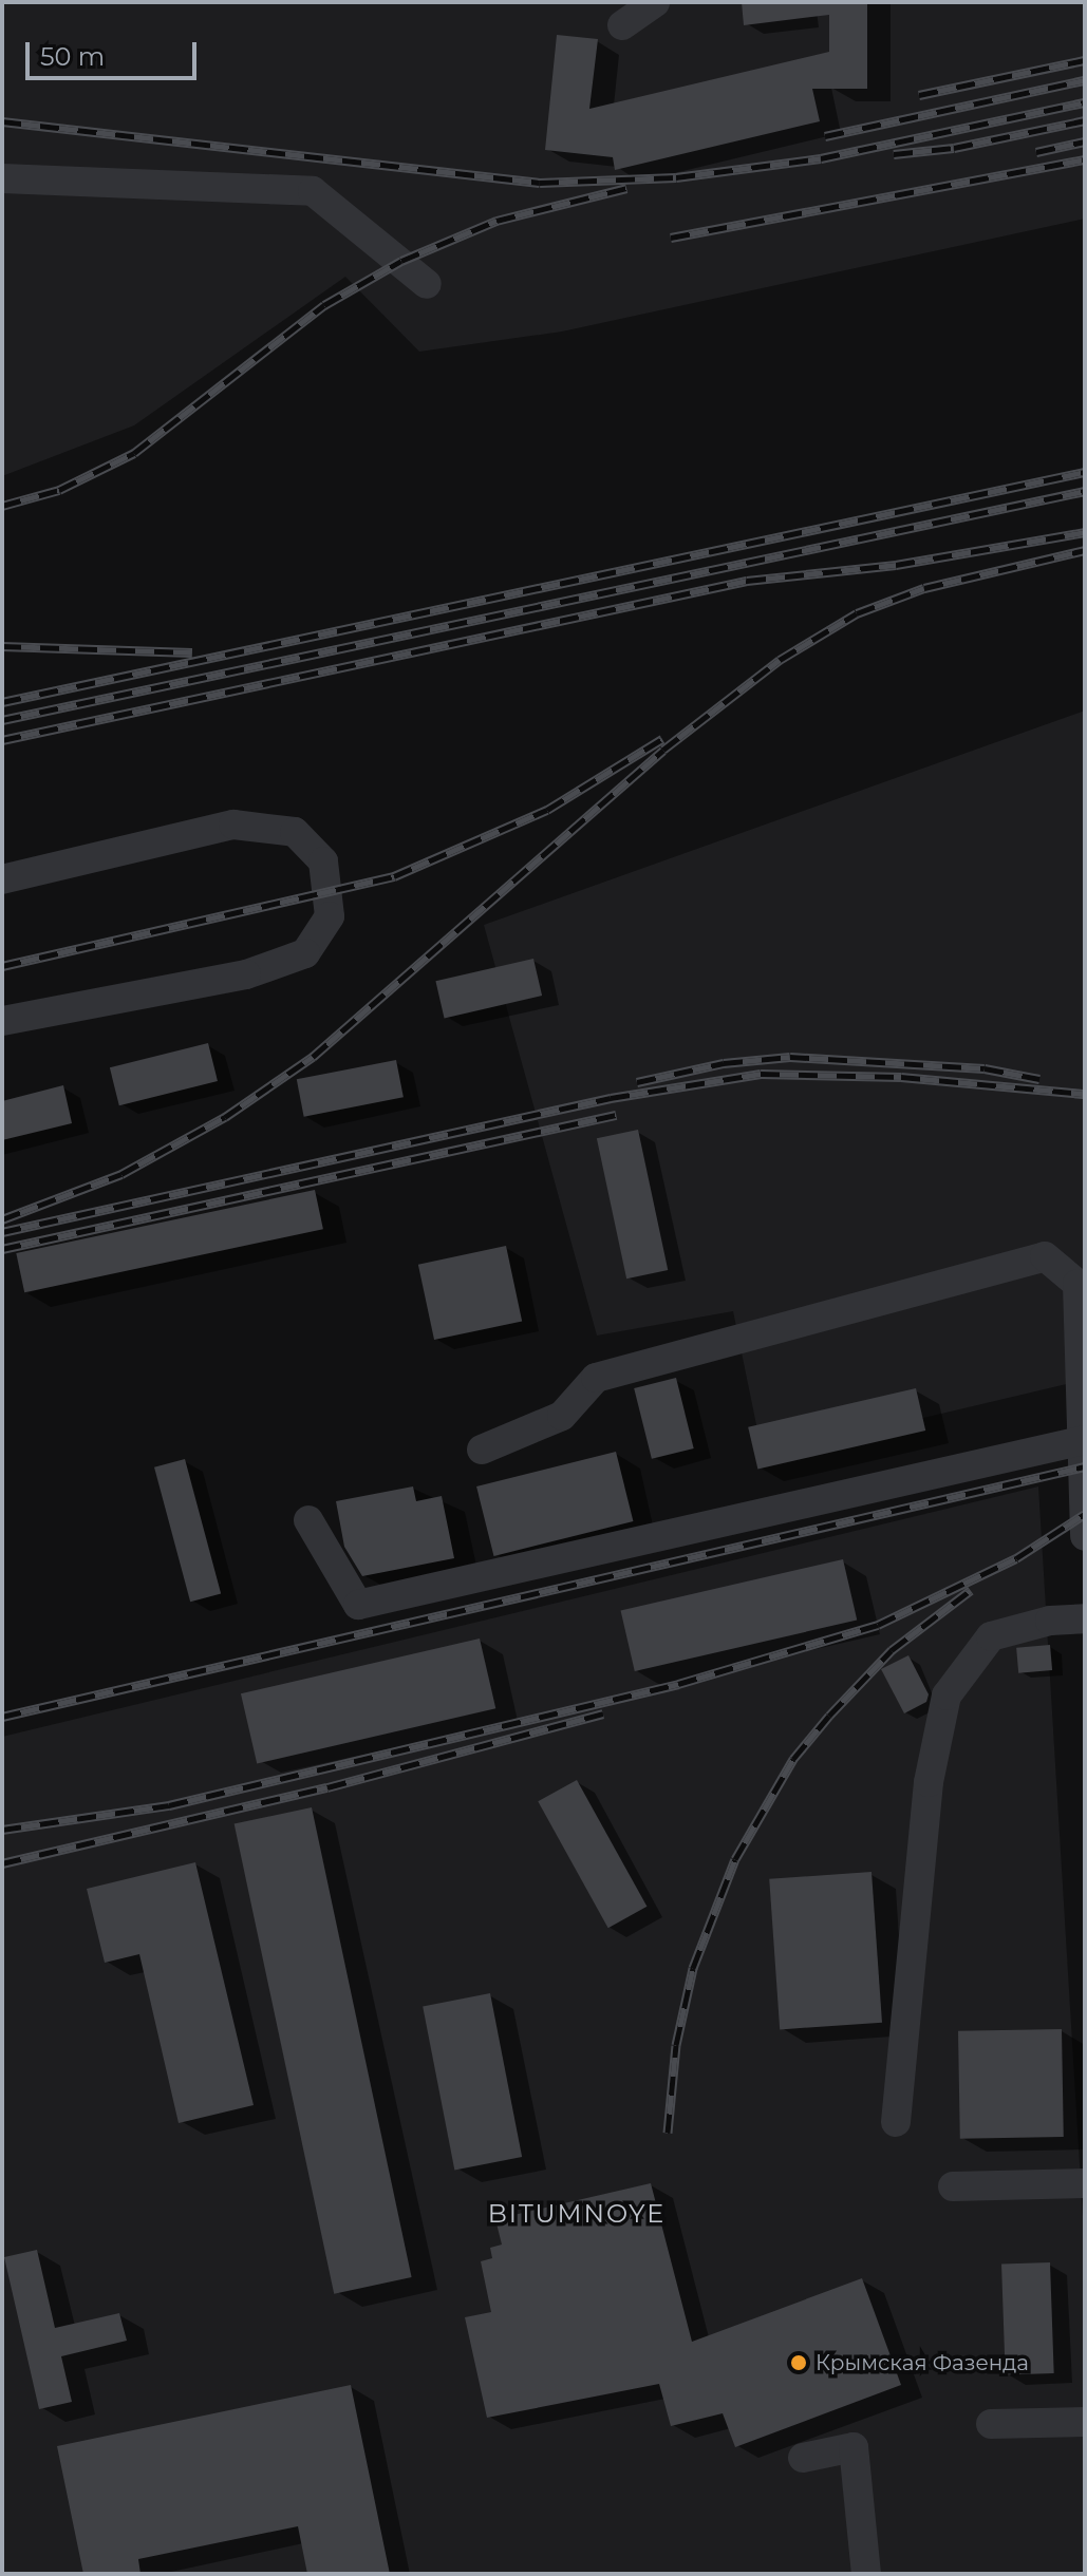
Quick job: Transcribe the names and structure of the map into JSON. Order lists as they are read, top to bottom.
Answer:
{
  "districts": ["BITUMNOYE"],
  "places": ["Крымская Фазенда"],
  "scale_bar": "50 m"
}
